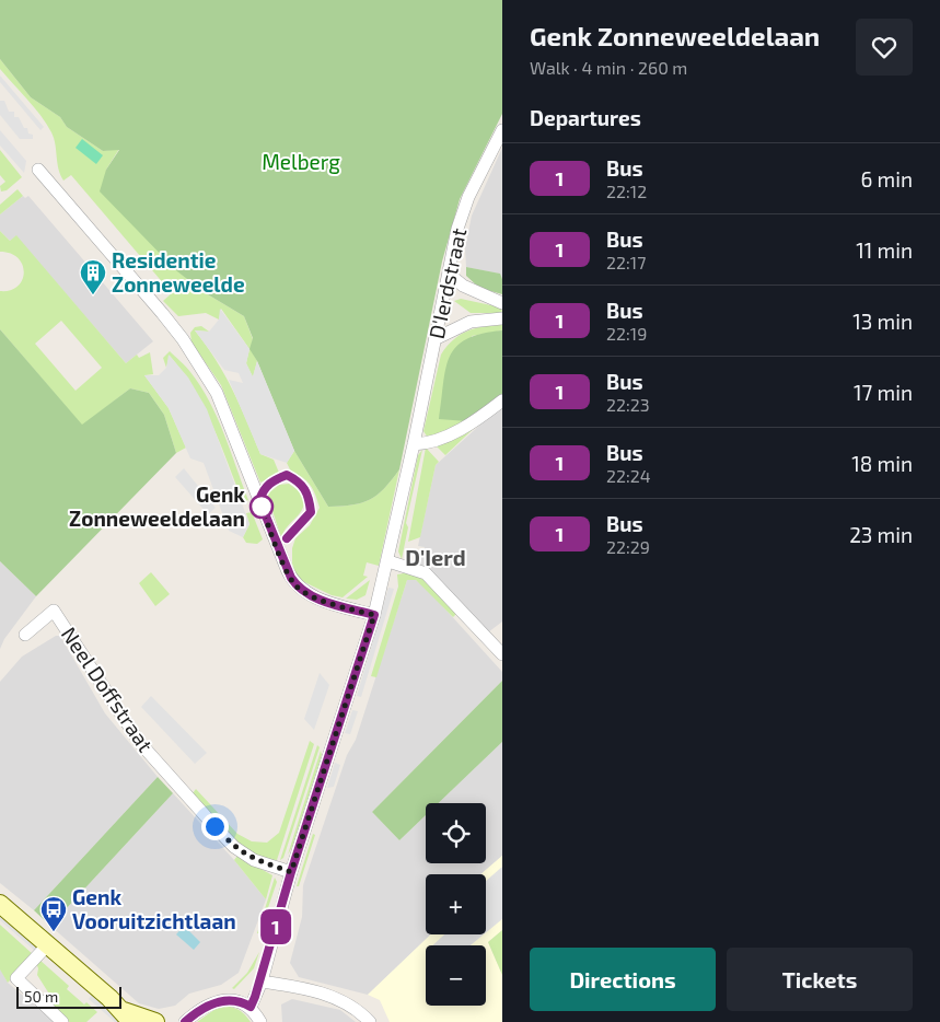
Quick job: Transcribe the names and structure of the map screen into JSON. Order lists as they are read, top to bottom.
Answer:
{
  "streets": {
    "street": ["D'Ierdstraat", "Neel Doffstraat"]
  },
  "crossings": [
    ["D'Ierdstraat", "Neel Doffstraat"]
  ],
  "districts": ["D'Ierd"],
  "parks": ["Melberg"],
  "places": {
    "building": ["Residentie Zonneweelde"],
    "other": ["Genk Zonneweeldelaan"],
    "bus stop": ["Genk Vooruitzichtlaan"]
  },
  "lines": ["bus line 1"],
  "scale_bar": "50 m",
  "page": {
    "on_map": "1",
    "heading": [
      ["Genk Zonneweeldelaan", "Walk · 4 min · 260 m"],
      "Departures"
    ],
    "list": [
      {
        "mark": "1",
        "name": "Bus",
        "note": "22:12",
        "value": "6 min"
      },
      {
        "mark": "1",
        "name": "Bus",
        "note": "22:17",
        "value": "11 min"
      },
      {
        "mark": "1",
        "name": "Bus",
        "note": "22:19",
        "value": "13 min"
      },
      {
        "mark": "1",
        "name": "Bus",
        "note": "22:23",
        "value": "17 min"
      },
      {
        "mark": "1",
        "name": "Bus",
        "note": "22:24",
        "value": "18 min"
      },
      {
        "mark": "1",
        "name": "Bus",
        "note": "22:29",
        "value": "23 min"
      }
    ],
    "map_buttons": ["+", "−"],
    "buttons": ["Directions", "Tickets"],
    "scale": "50 m"
  }
}
